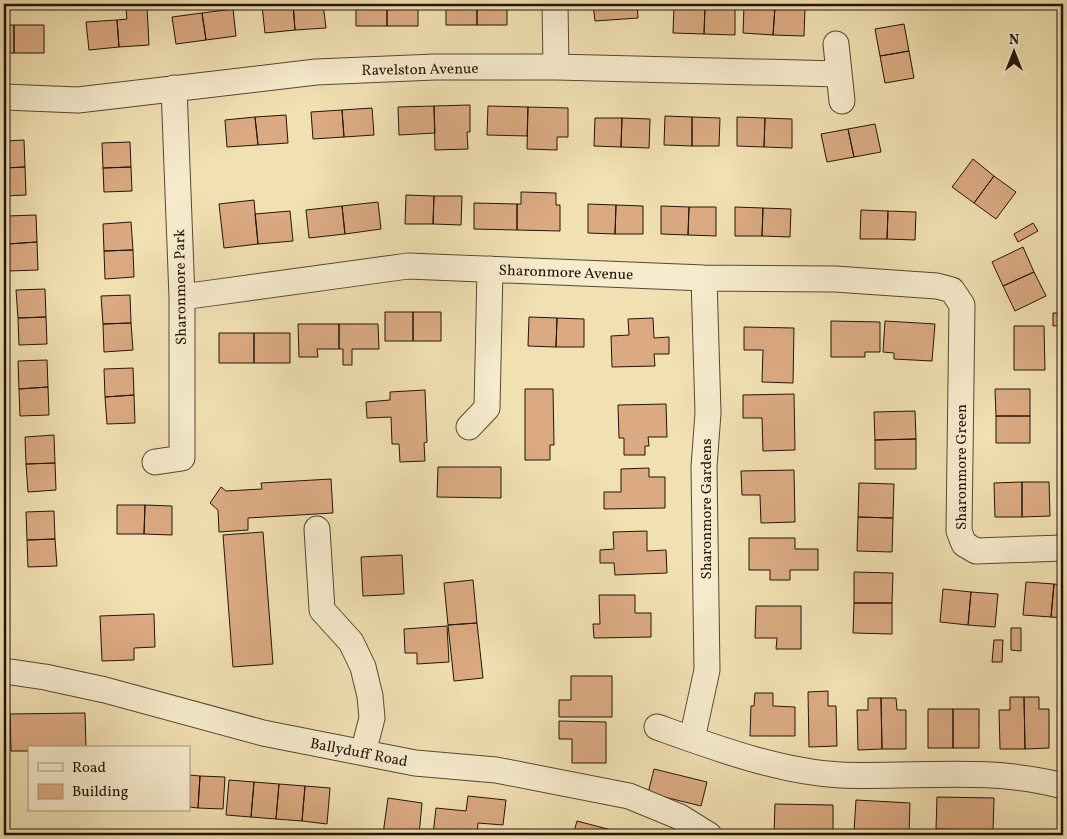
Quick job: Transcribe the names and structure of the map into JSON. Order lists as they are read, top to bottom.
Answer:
{
  "streets": {
    "street": [
      "Ravelston Avenue",
      "Sharonmore Avenue",
      "Sharonmore Park",
      "Sharonmore Green",
      "Sharonmore Gardens",
      "Ballyduff Road"
    ]
  },
  "crossings": [
    ["Ravelston Avenue", "Sharonmore Park"],
    ["Sharonmore Avenue", "Sharonmore Park"],
    ["Sharonmore Avenue", "Sharonmore Green"],
    ["Sharonmore Avenue", "Sharonmore Gardens"]
  ],
  "legend": ["Road", "Building"],
  "north": "top"
}
